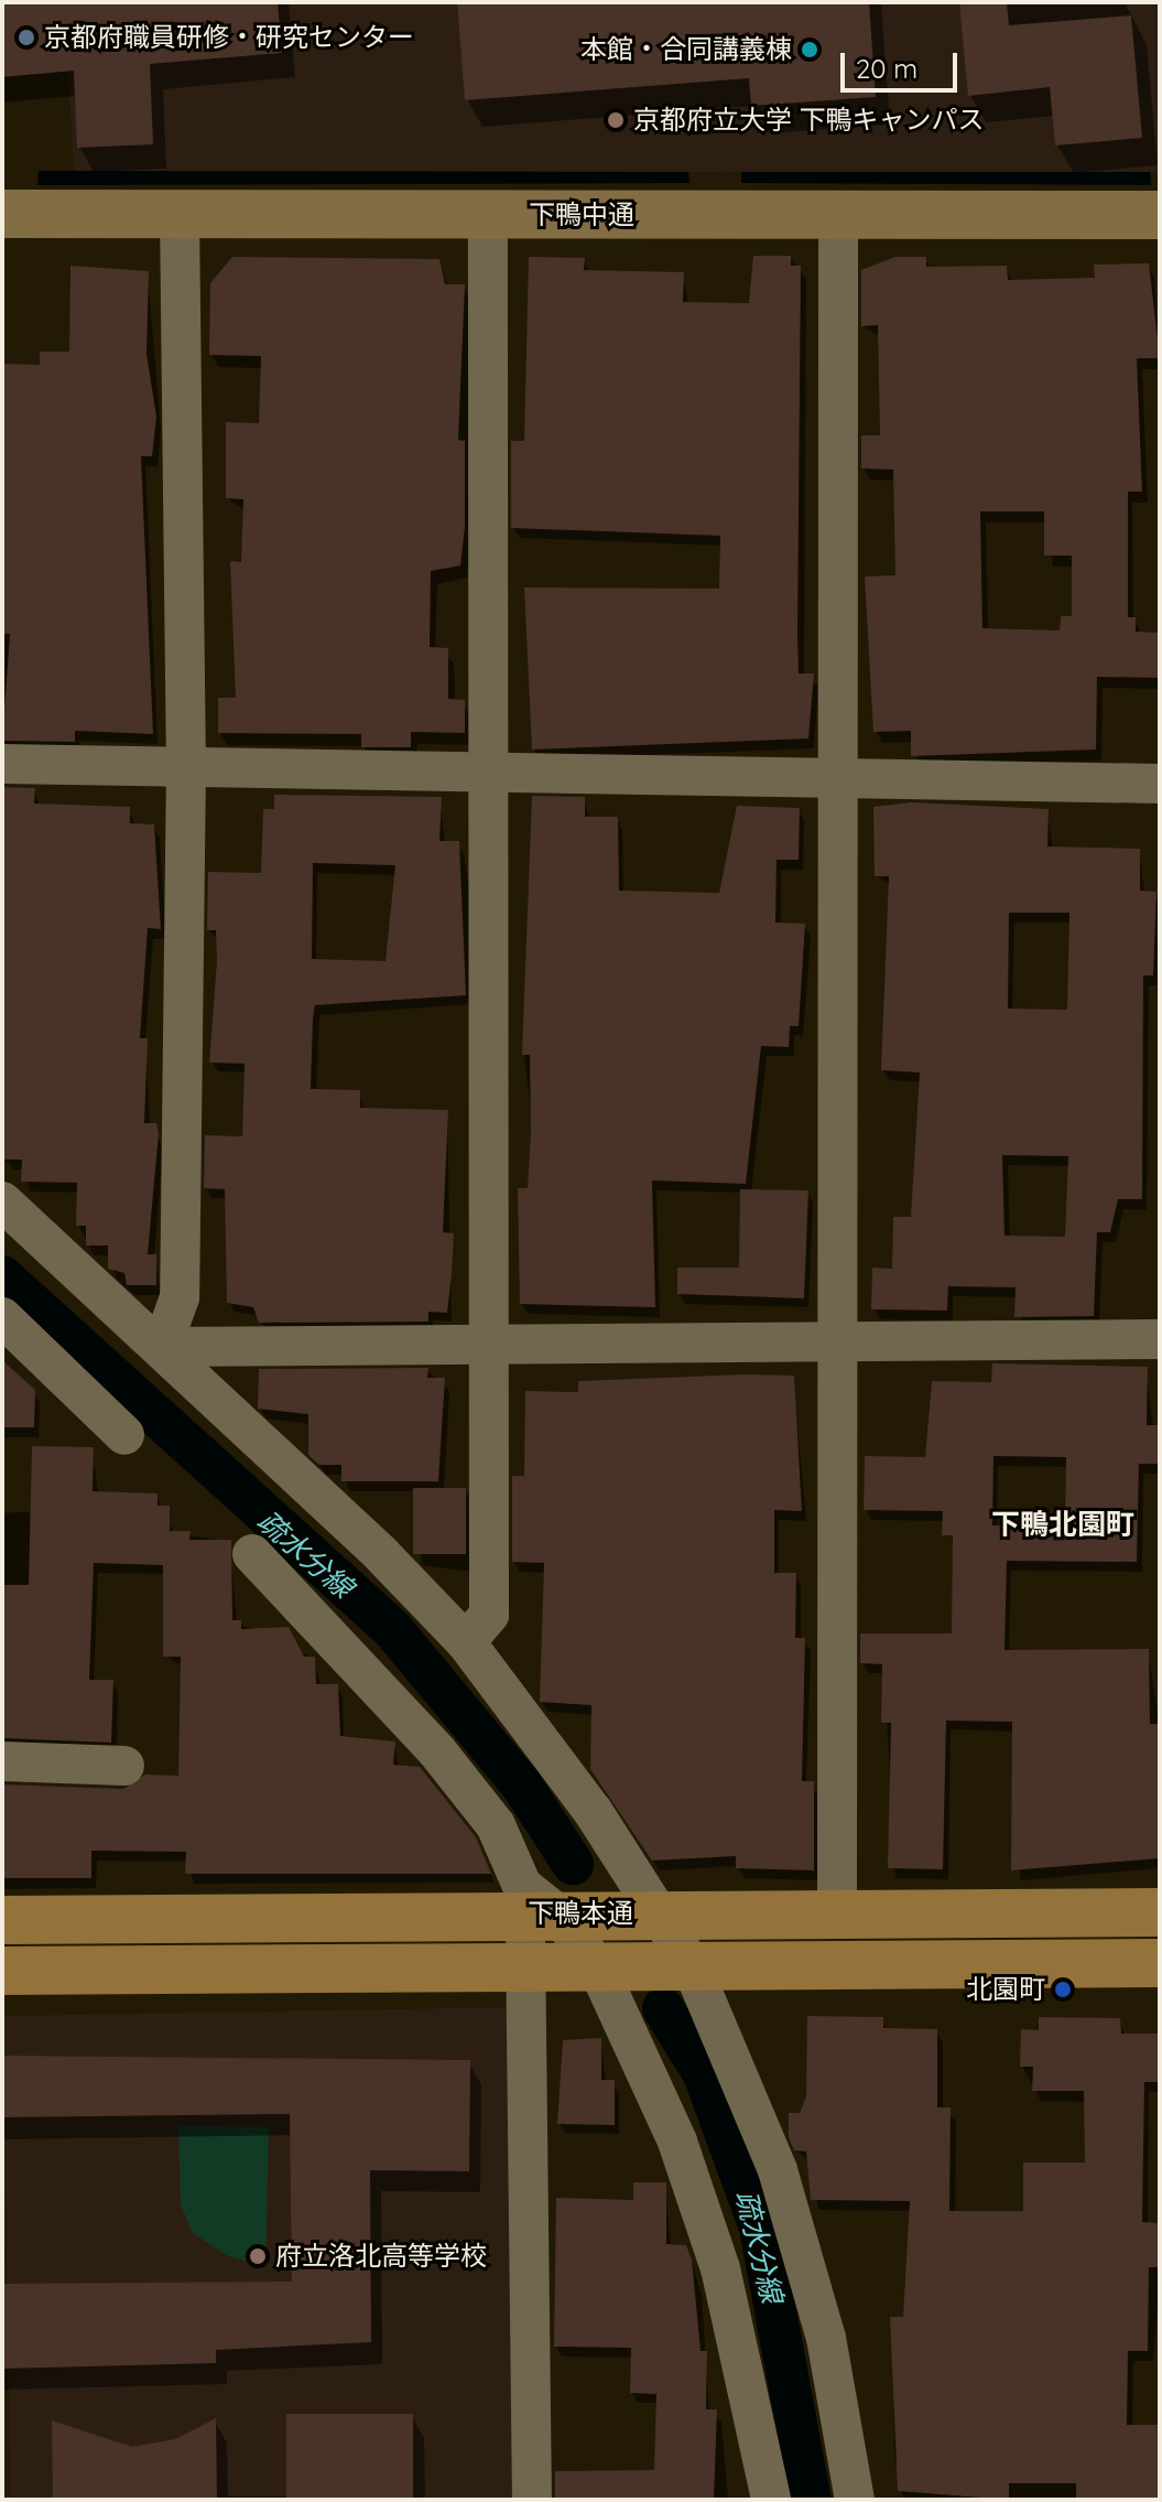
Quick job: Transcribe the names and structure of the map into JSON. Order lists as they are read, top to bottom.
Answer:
{
  "streets": {
    "main road": ["下鴨本通"],
    "street": ["下鴨中通"]
  },
  "districts": ["下鴨北園町"],
  "water": ["疏水分線"],
  "places": [
    "京都府職員研修・研究センター",
    "本館・合同講義棟",
    "京都府立大学 下鴨キャンパス",
    "北園町",
    "府立洛北高等学校"
  ],
  "scale_bar": "20 m"
}
